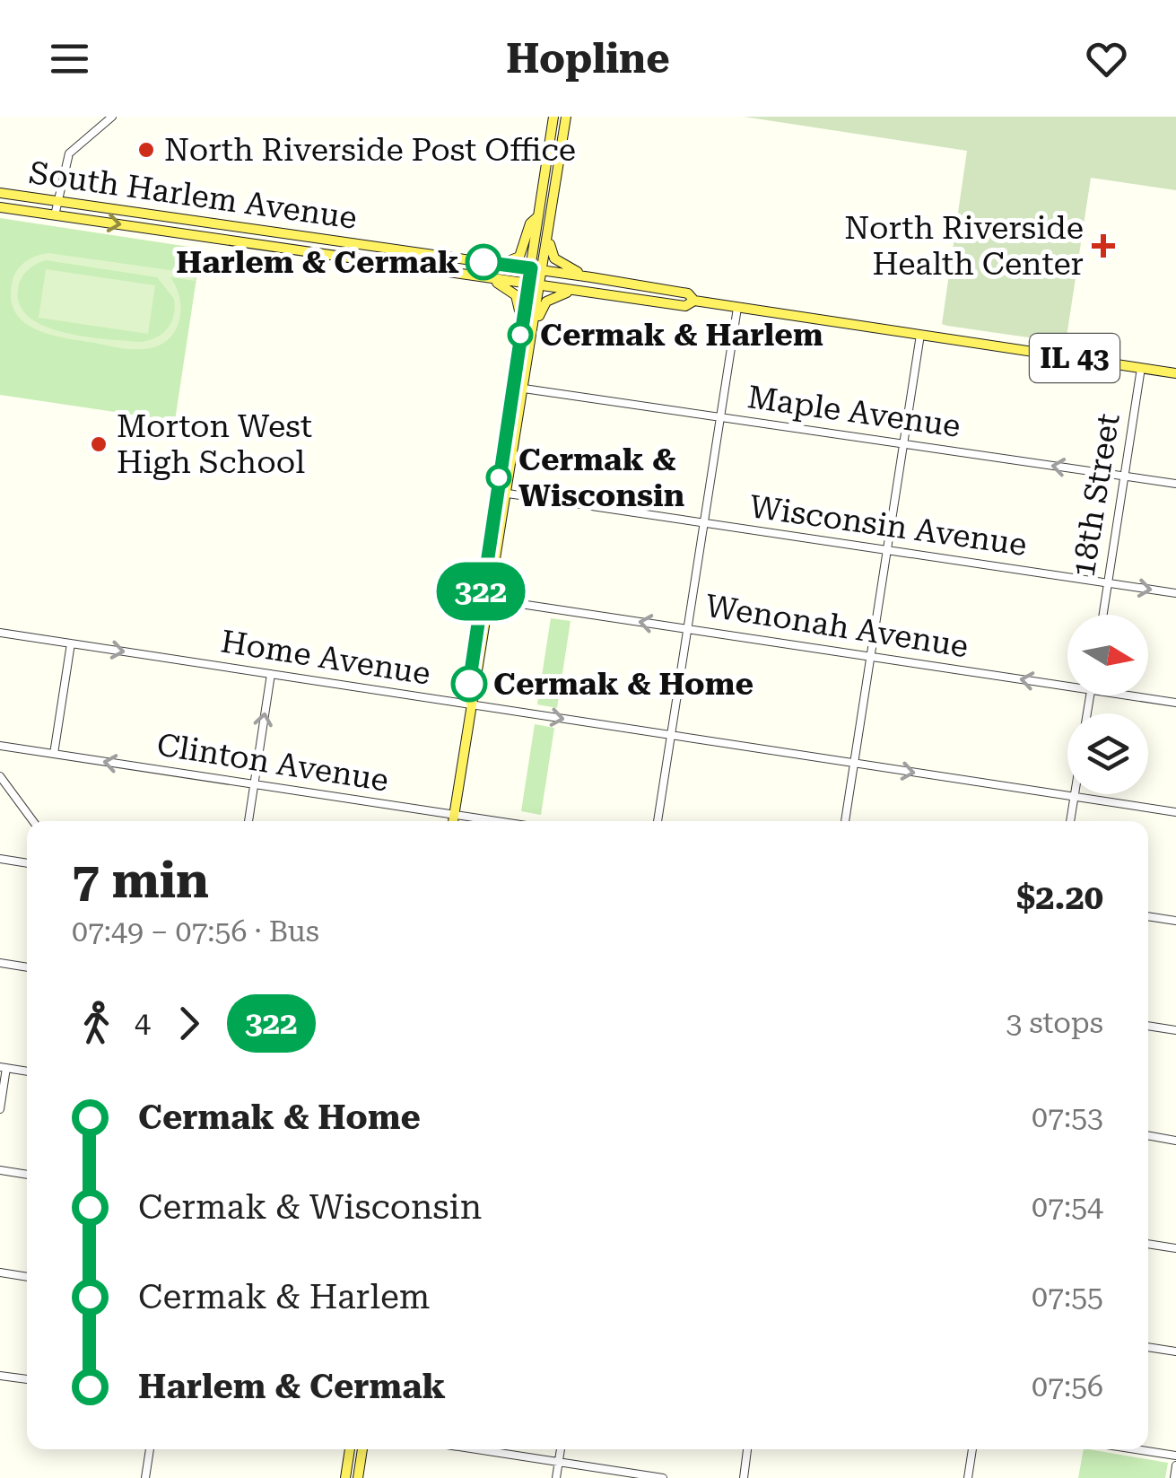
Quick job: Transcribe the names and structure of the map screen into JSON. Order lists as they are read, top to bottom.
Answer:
{
  "streets": {
    "main road": ["South Harlem Avenue", "IL 43"],
    "street": [
      "Maple Avenue",
      "18th Street",
      "Wisconsin Avenue",
      "Wenonah Avenue",
      "Home Avenue",
      "Clinton Avenue"
    ]
  },
  "crossings": [
    ["South Harlem Avenue", "IL 43"],
    ["IL 43", "18th Street"],
    ["Maple Avenue", "18th Street"],
    ["18th Street", "Wisconsin Avenue"]
  ],
  "one_way": ["Wenonah Avenue", "Home Avenue", "Clinton Avenue"],
  "places": {
    "other": [
      "North Riverside Post Office",
      "Harlem & Cermak",
      "Cermak & Harlem",
      "Morton West High School",
      "Cermak & Wisconsin",
      "Cermak & Home"
    ],
    "health": ["North Riverside Health Center"]
  },
  "lines": ["bus line 322"],
  "north": "right",
  "page": {
    "header": "Hopline",
    "on_map": "322",
    "heading": ["7 min", "07:49 – 07:56 · Bus", "$2.20"],
    "legs": ["4", "322", "3 stops"],
    "list": [
      {
        "name": "Cermak & Home",
        "value": "07:53"
      },
      {
        "name": "Cermak & Wisconsin",
        "value": "07:54"
      },
      {
        "name": "Cermak & Harlem",
        "value": "07:55"
      },
      {
        "name": "Harlem & Cermak",
        "value": "07:56"
      }
    ]
  }
}
